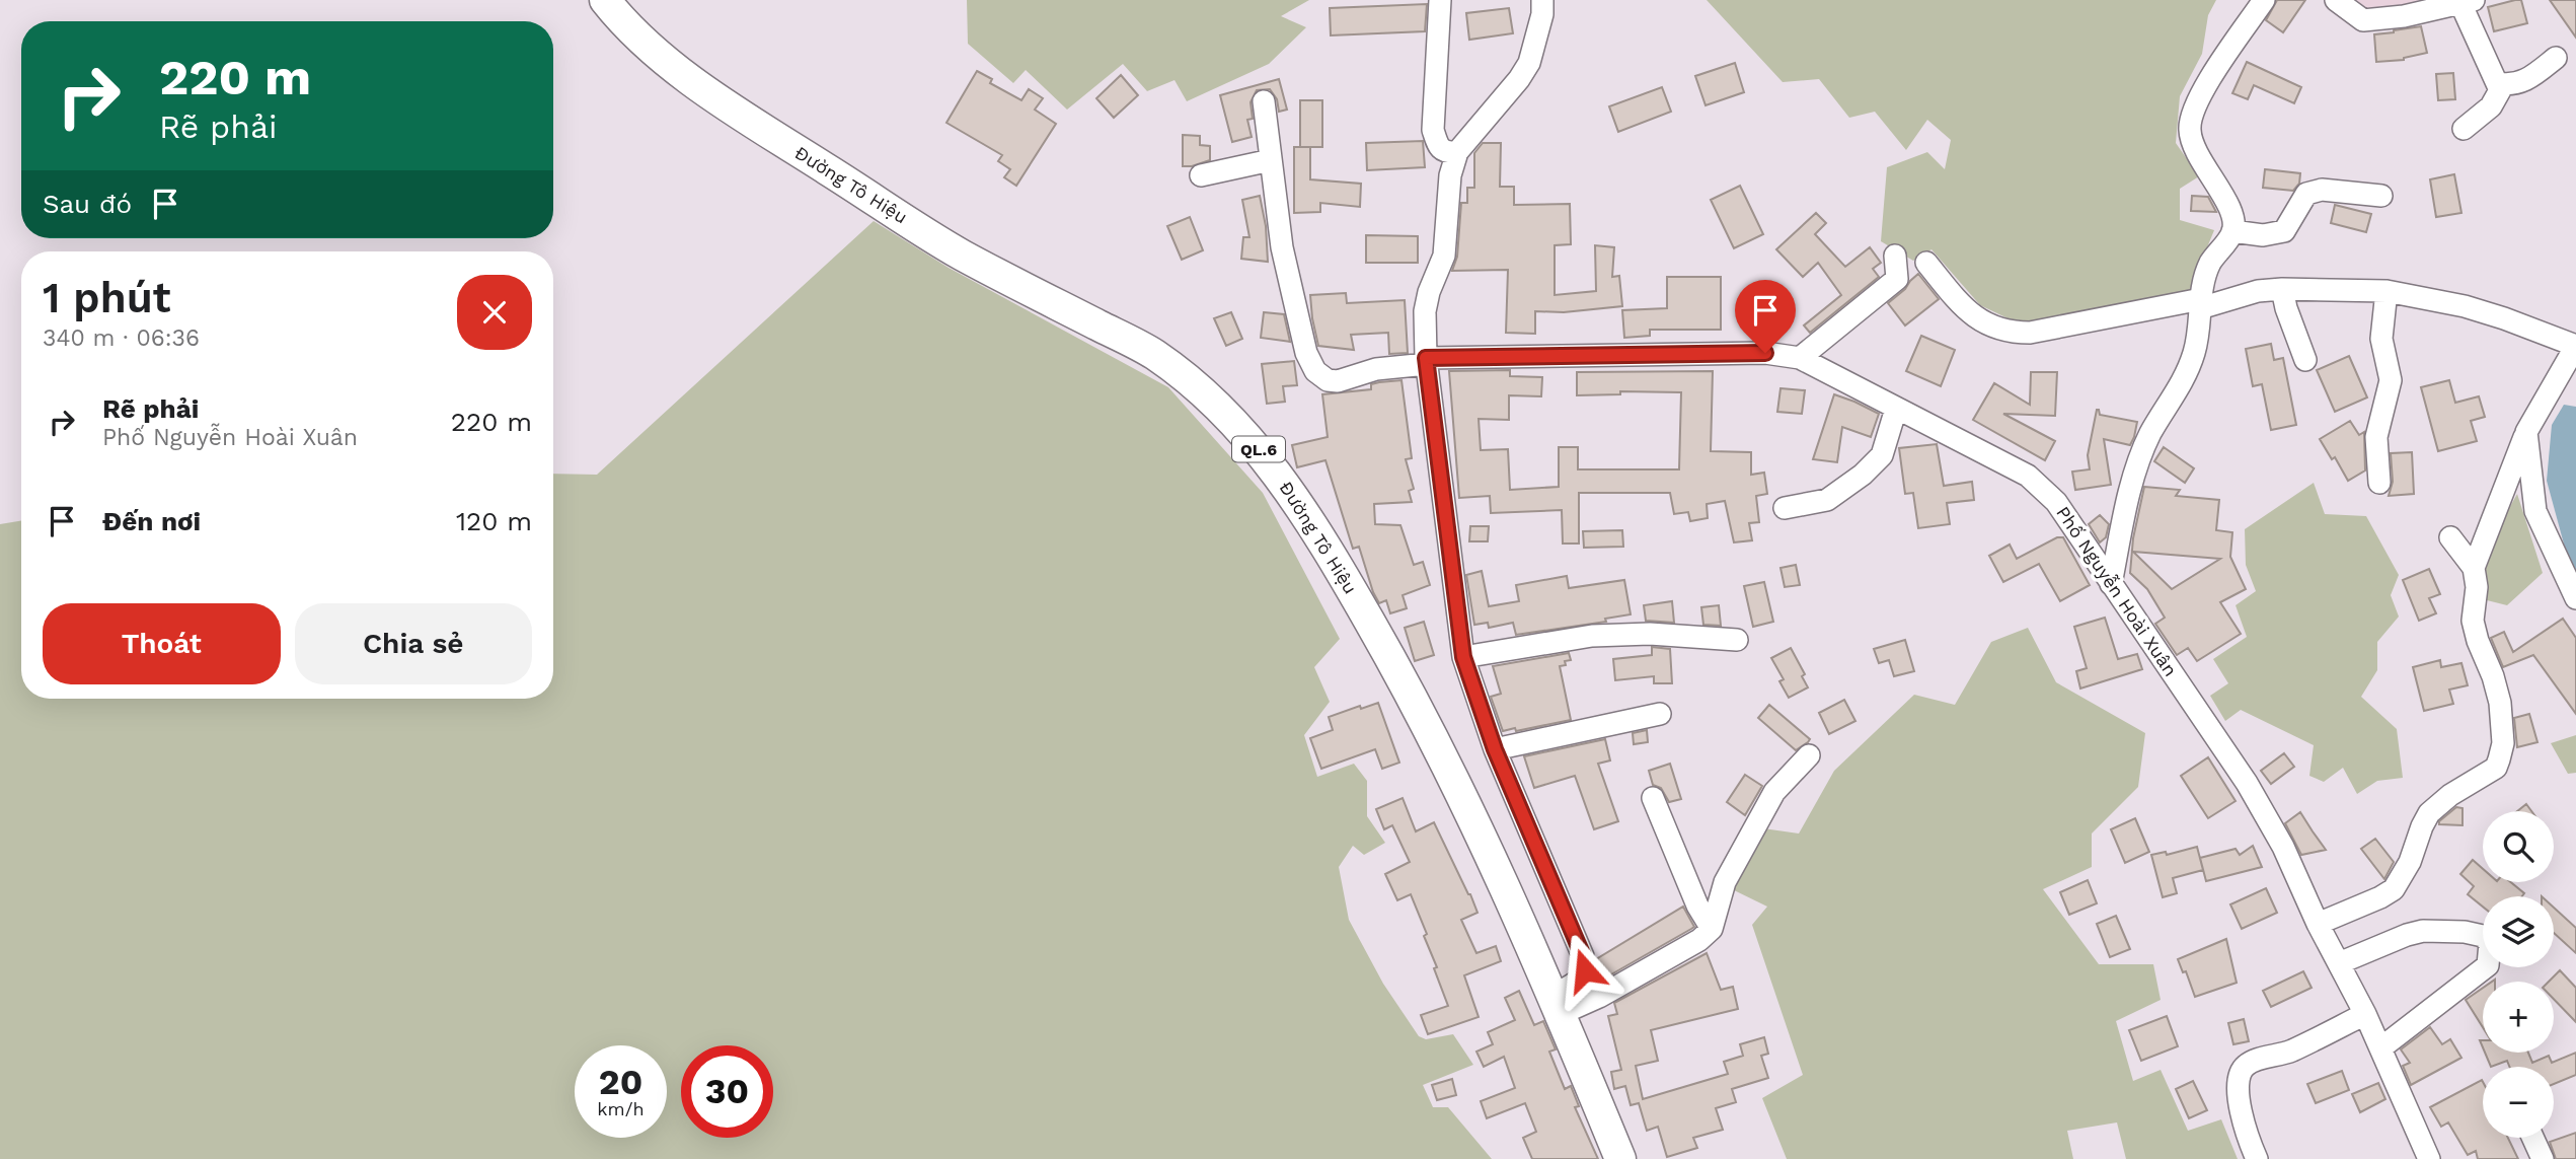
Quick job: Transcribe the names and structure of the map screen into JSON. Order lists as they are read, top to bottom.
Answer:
{
  "streets": {
    "highway": ["Đường Tô Hiệu", "QL.6"],
    "street": ["Phố Nguyễn Hoài Xuân"]
  },
  "page": {
    "turn": ["220 m", "Rẽ phải"],
    "then": "Sau đó",
    "heading": ["1 phút", "340 m · 06:36"],
    "list": [
      {
        "name": "Rẽ phải",
        "note": "Phố Nguyễn Hoài Xuân",
        "value": "220 m"
      },
      {
        "name": "Đến nơi",
        "value": "120 m"
      }
    ],
    "buttons": ["Thoát", "Chia sẻ"],
    "map_buttons": ["+", "−"],
    "speed": "20 km/h",
    "limit": "30"
  }
}
